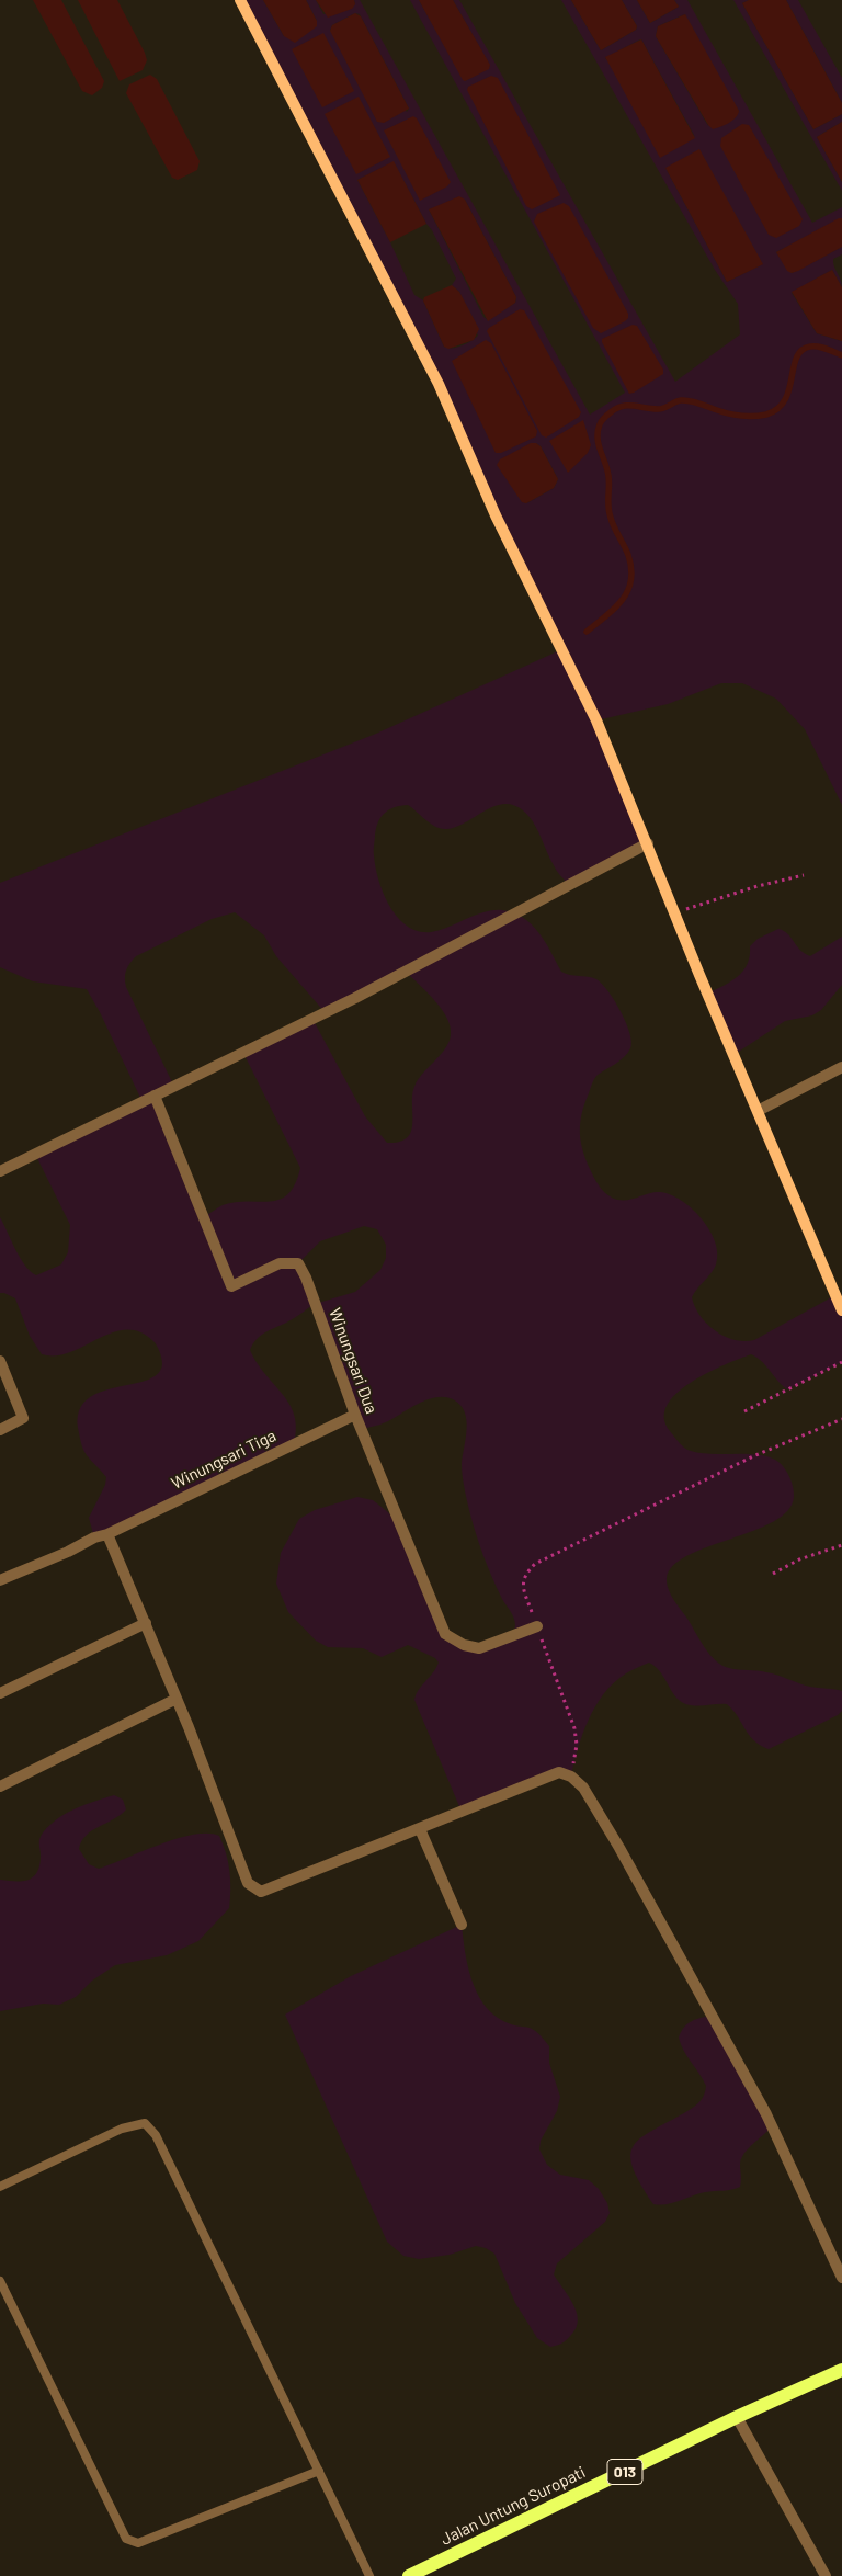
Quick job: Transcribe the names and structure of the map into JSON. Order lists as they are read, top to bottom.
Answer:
{
  "streets": {
    "main road": ["013", "Jalan Untung Suropati"],
    "street": ["Winungsari Dua", "Winungsari Tiga"]
  },
  "crossings": [
    ["Winungsari Dua", "Winungsari Tiga"]
  ]
}
